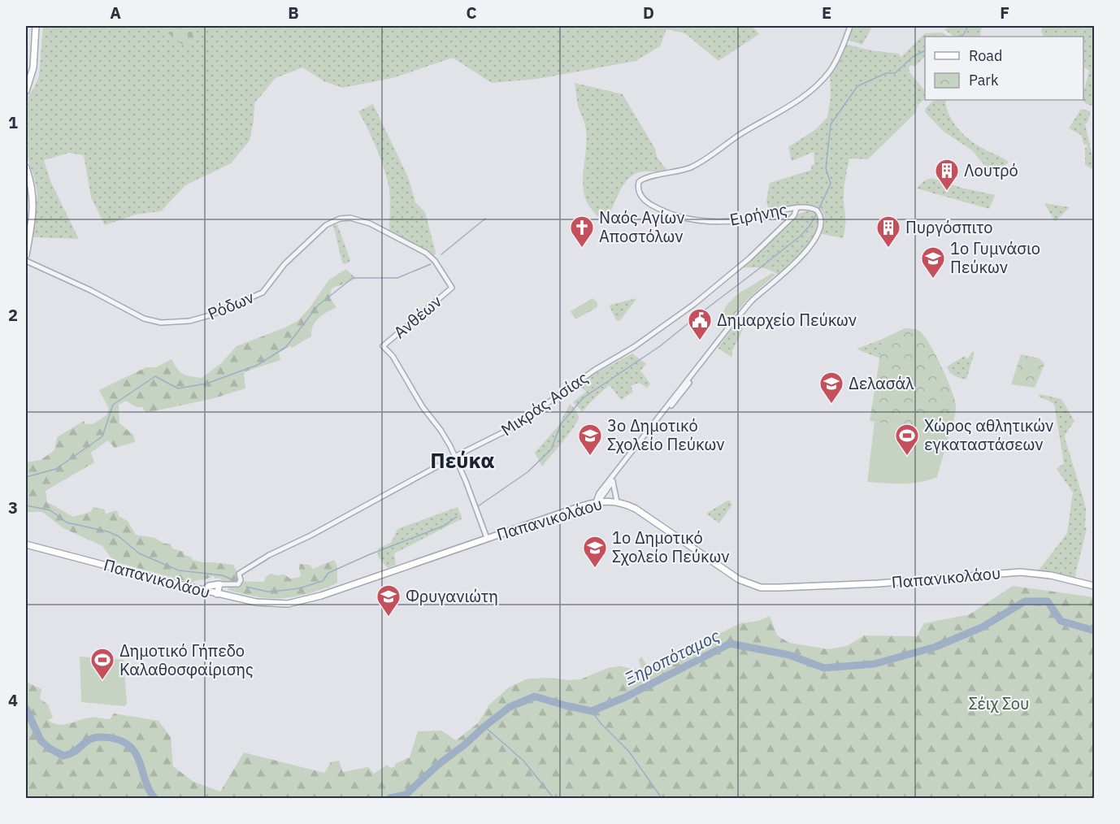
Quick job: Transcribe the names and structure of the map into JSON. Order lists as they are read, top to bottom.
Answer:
{
  "streets": {
    "main road": ["Παπανικολάου"],
    "street": [
      "Ειρήνης",
      "Ρόδων",
      "Ανθέων",
      "Μικράς Ασίας"
    ]
  },
  "crossings": [
    ["Ειρήνης", "Μικράς Ασίας"],
    ["Ειρήνης", "Παπανικολάου"],
    ["Ρόδων", "Ανθέων"],
    ["Ανθέων", "Μικράς Ασίας"]
  ],
  "districts": ["Πεύκα"],
  "water": ["Ξηροπόταμος"],
  "parks": ["Σέιχ Σου"],
  "places": {
    "building": ["Λουτρό", "Πυργόσπιτο"],
    "church": ["Ναός Αγίων Αποστόλων"],
    "school or university": [
      "1ο Γυμνάσιο Πεύκων",
      "Δελασάλ",
      "3ο Δημοτικό Σχολείο Πεύκων",
      "1ο Δημοτικό Σχολείο Πεύκων",
      "Φρυγανιώτη"
    ],
    "public building": ["Δημαρχείο Πεύκων"],
    "sports": ["Χώρος αθλητικών εγκαταστάσεων", "Δημοτικό Γήπεδο Καλαθοσφαίρισης"]
  },
  "legend": ["Road", "Park"],
  "grid": {
    "columns": [
      "A",
      "B",
      "C",
      "D",
      "E",
      "F"
    ],
    "rows": [
      "1",
      "2",
      "3",
      "4"
    ]
  }
}
